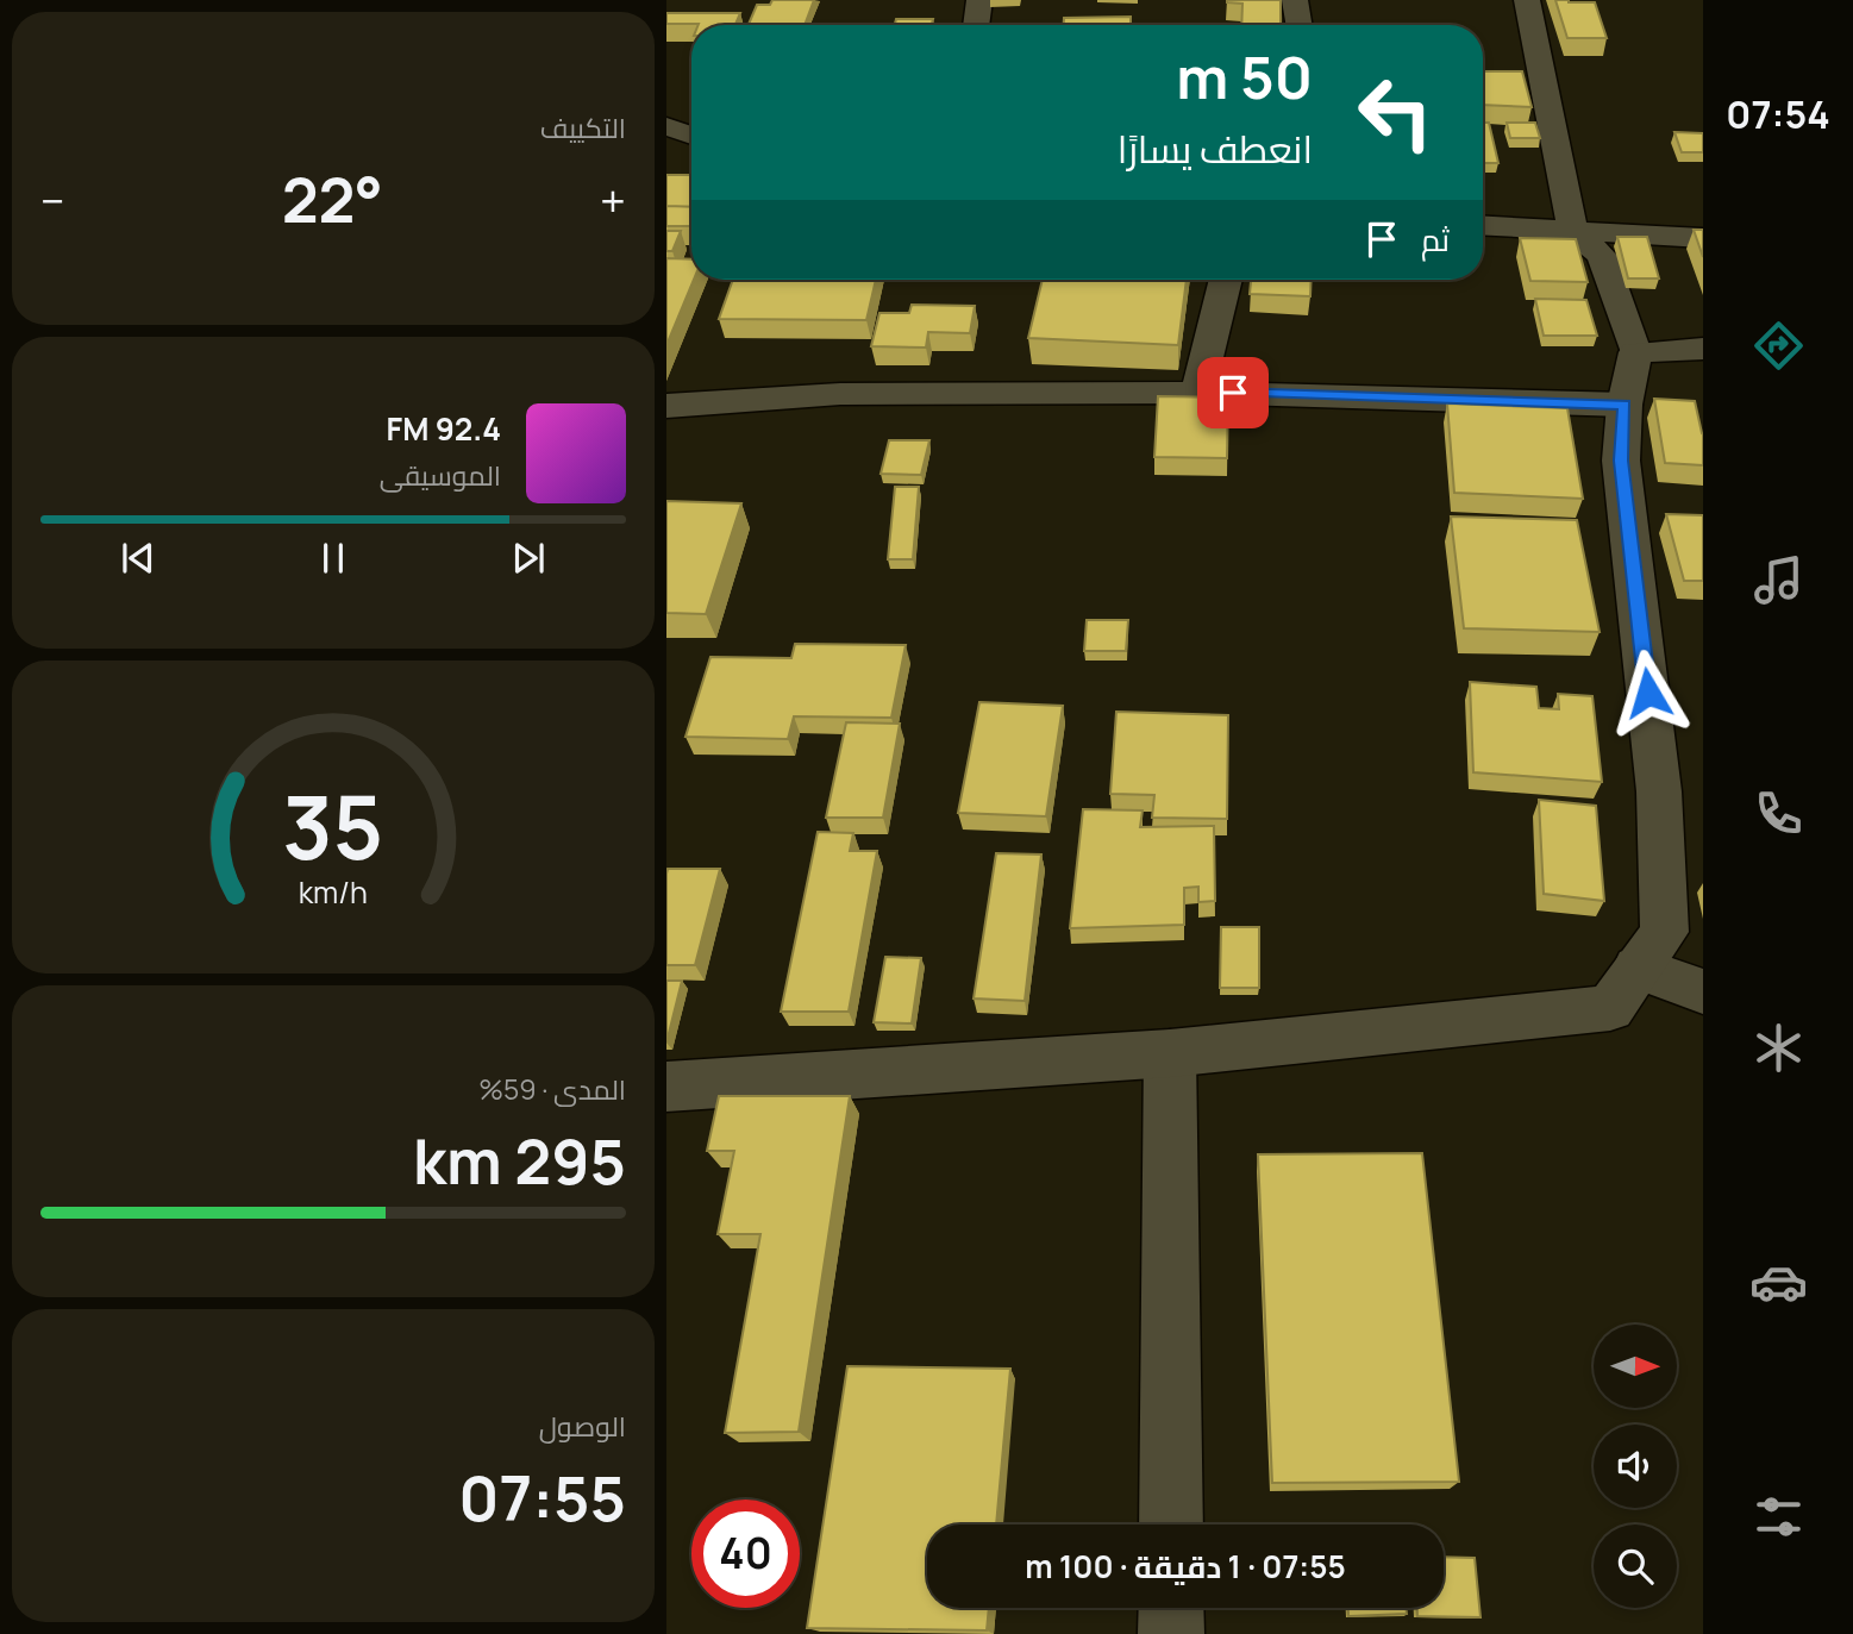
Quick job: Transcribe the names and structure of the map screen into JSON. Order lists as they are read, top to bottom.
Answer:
{
  "north": "right",
  "page": {
    "tabs": "07:54",
    "tile": [
      "التكييف",
      ["المدى · 59%", "295 km"],
      ["الوصول", "07:55"]
    ],
    "turn": ["50 m", "انعطف يسارًا"],
    "heat": ["−", "22°", "+"],
    "then": "ثم",
    "song": ["92.4 FM", "الموسيقى"],
    "limit": "40",
    "trip": "07:55 · 1 دقيقة · 100 m",
    "gauge": ["35", "km/h"]
  }
}
